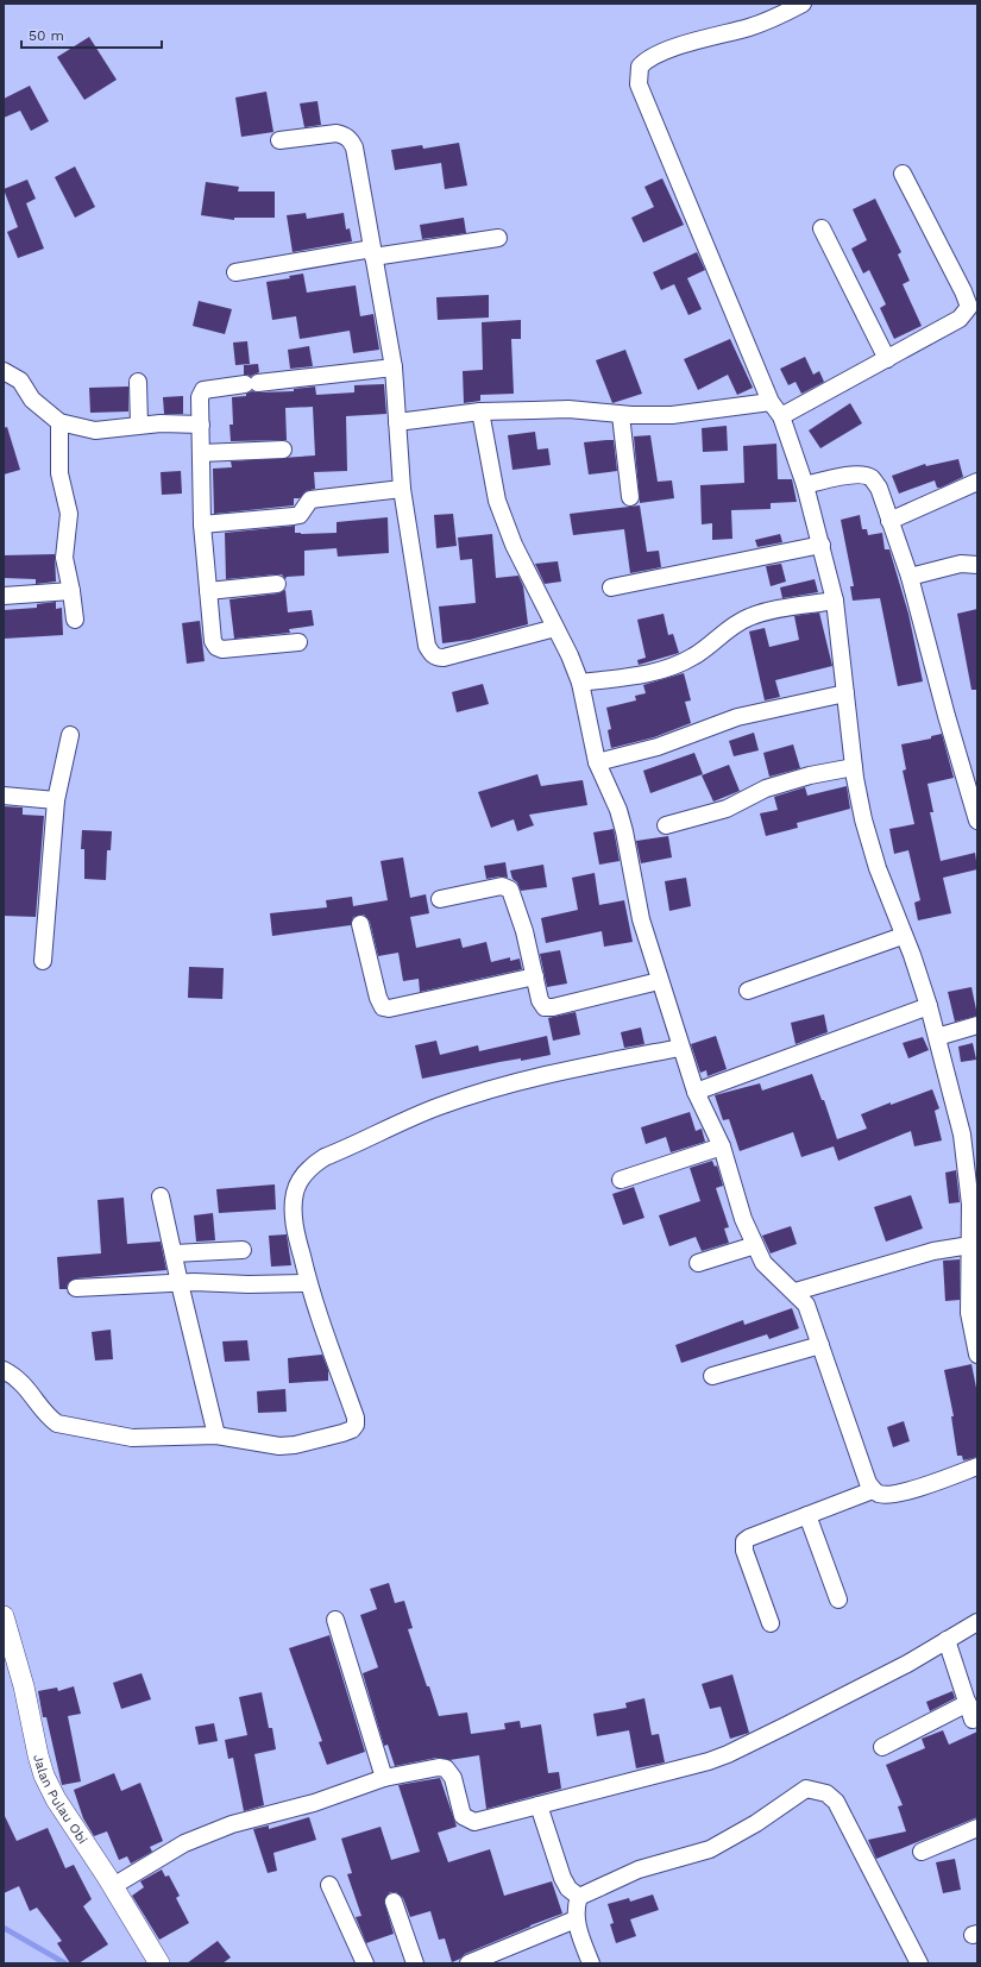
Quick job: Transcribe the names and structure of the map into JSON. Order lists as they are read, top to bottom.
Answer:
{
  "streets": {
    "street": ["Jalan Pulau Obi"]
  },
  "scale_bar": "50 m"
}
